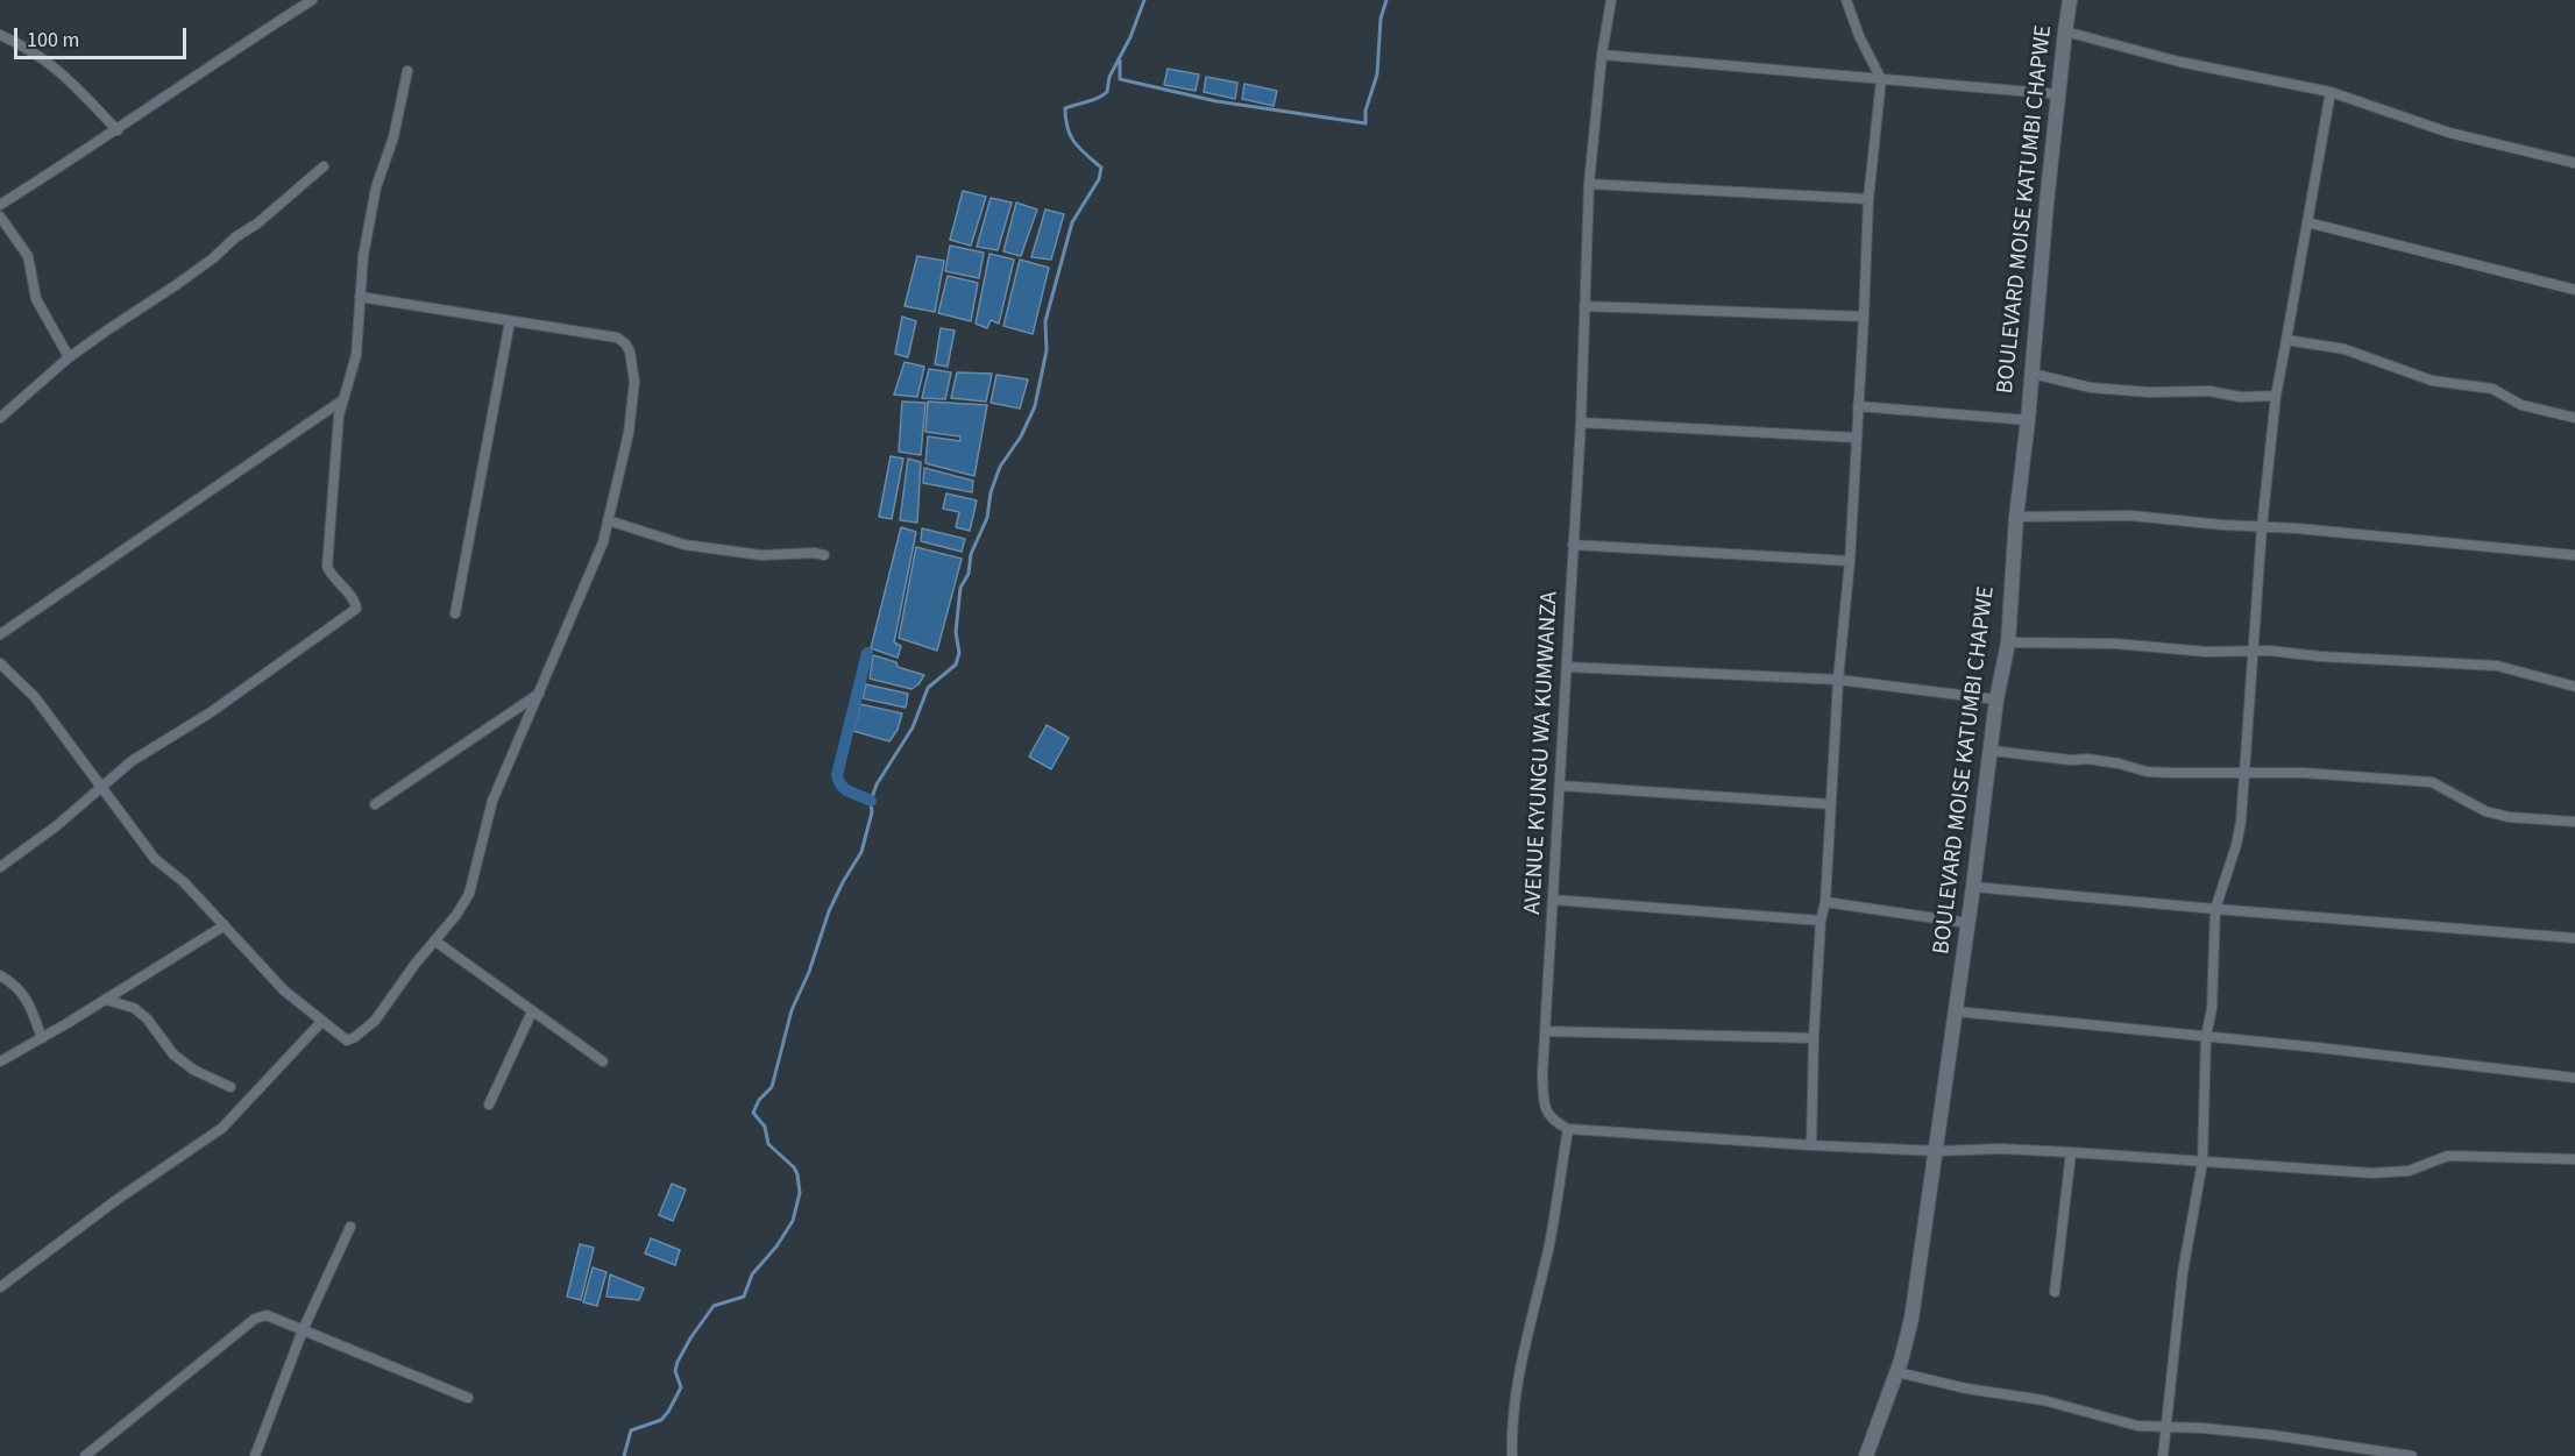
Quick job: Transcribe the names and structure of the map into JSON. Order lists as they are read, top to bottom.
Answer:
{
  "streets": {
    "street": ["BOULEVARD MOISE KATUMBI CHAPWE", "AVENUE KYUNGU WA KUMWANZA"]
  },
  "scale_bar": "100 m"
}
